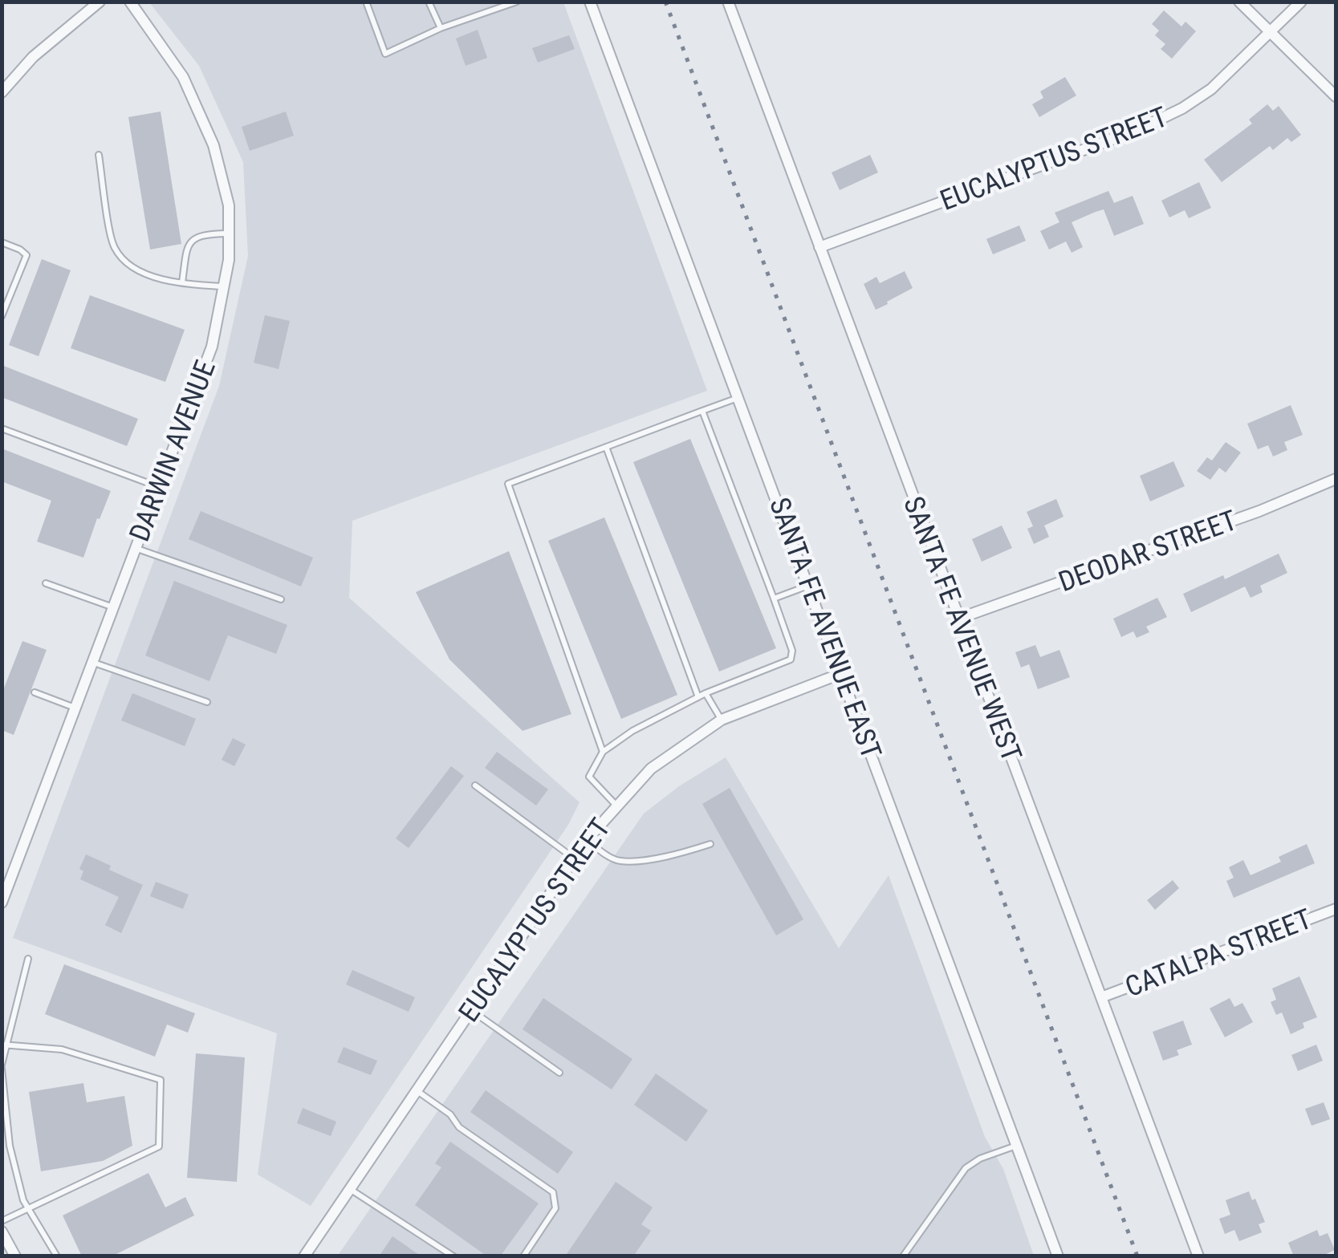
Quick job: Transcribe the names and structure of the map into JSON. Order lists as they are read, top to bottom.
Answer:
{
  "streets": {
    "street": [
      "EUCALYPTUS STREET",
      "DARWIN AVENUE",
      "DEODAR STREET",
      "SANTA FE AVENUE EAST",
      "SANTA FE AVENUE WEST",
      "CATALPA STREET"
    ]
  },
  "crossings": [
    ["EUCALYPTUS STREET", "SANTA FE AVENUE EAST"],
    ["EUCALYPTUS STREET", "SANTA FE AVENUE WEST"],
    ["DEODAR STREET", "SANTA FE AVENUE WEST"],
    ["SANTA FE AVENUE WEST", "CATALPA STREET"]
  ]
}
